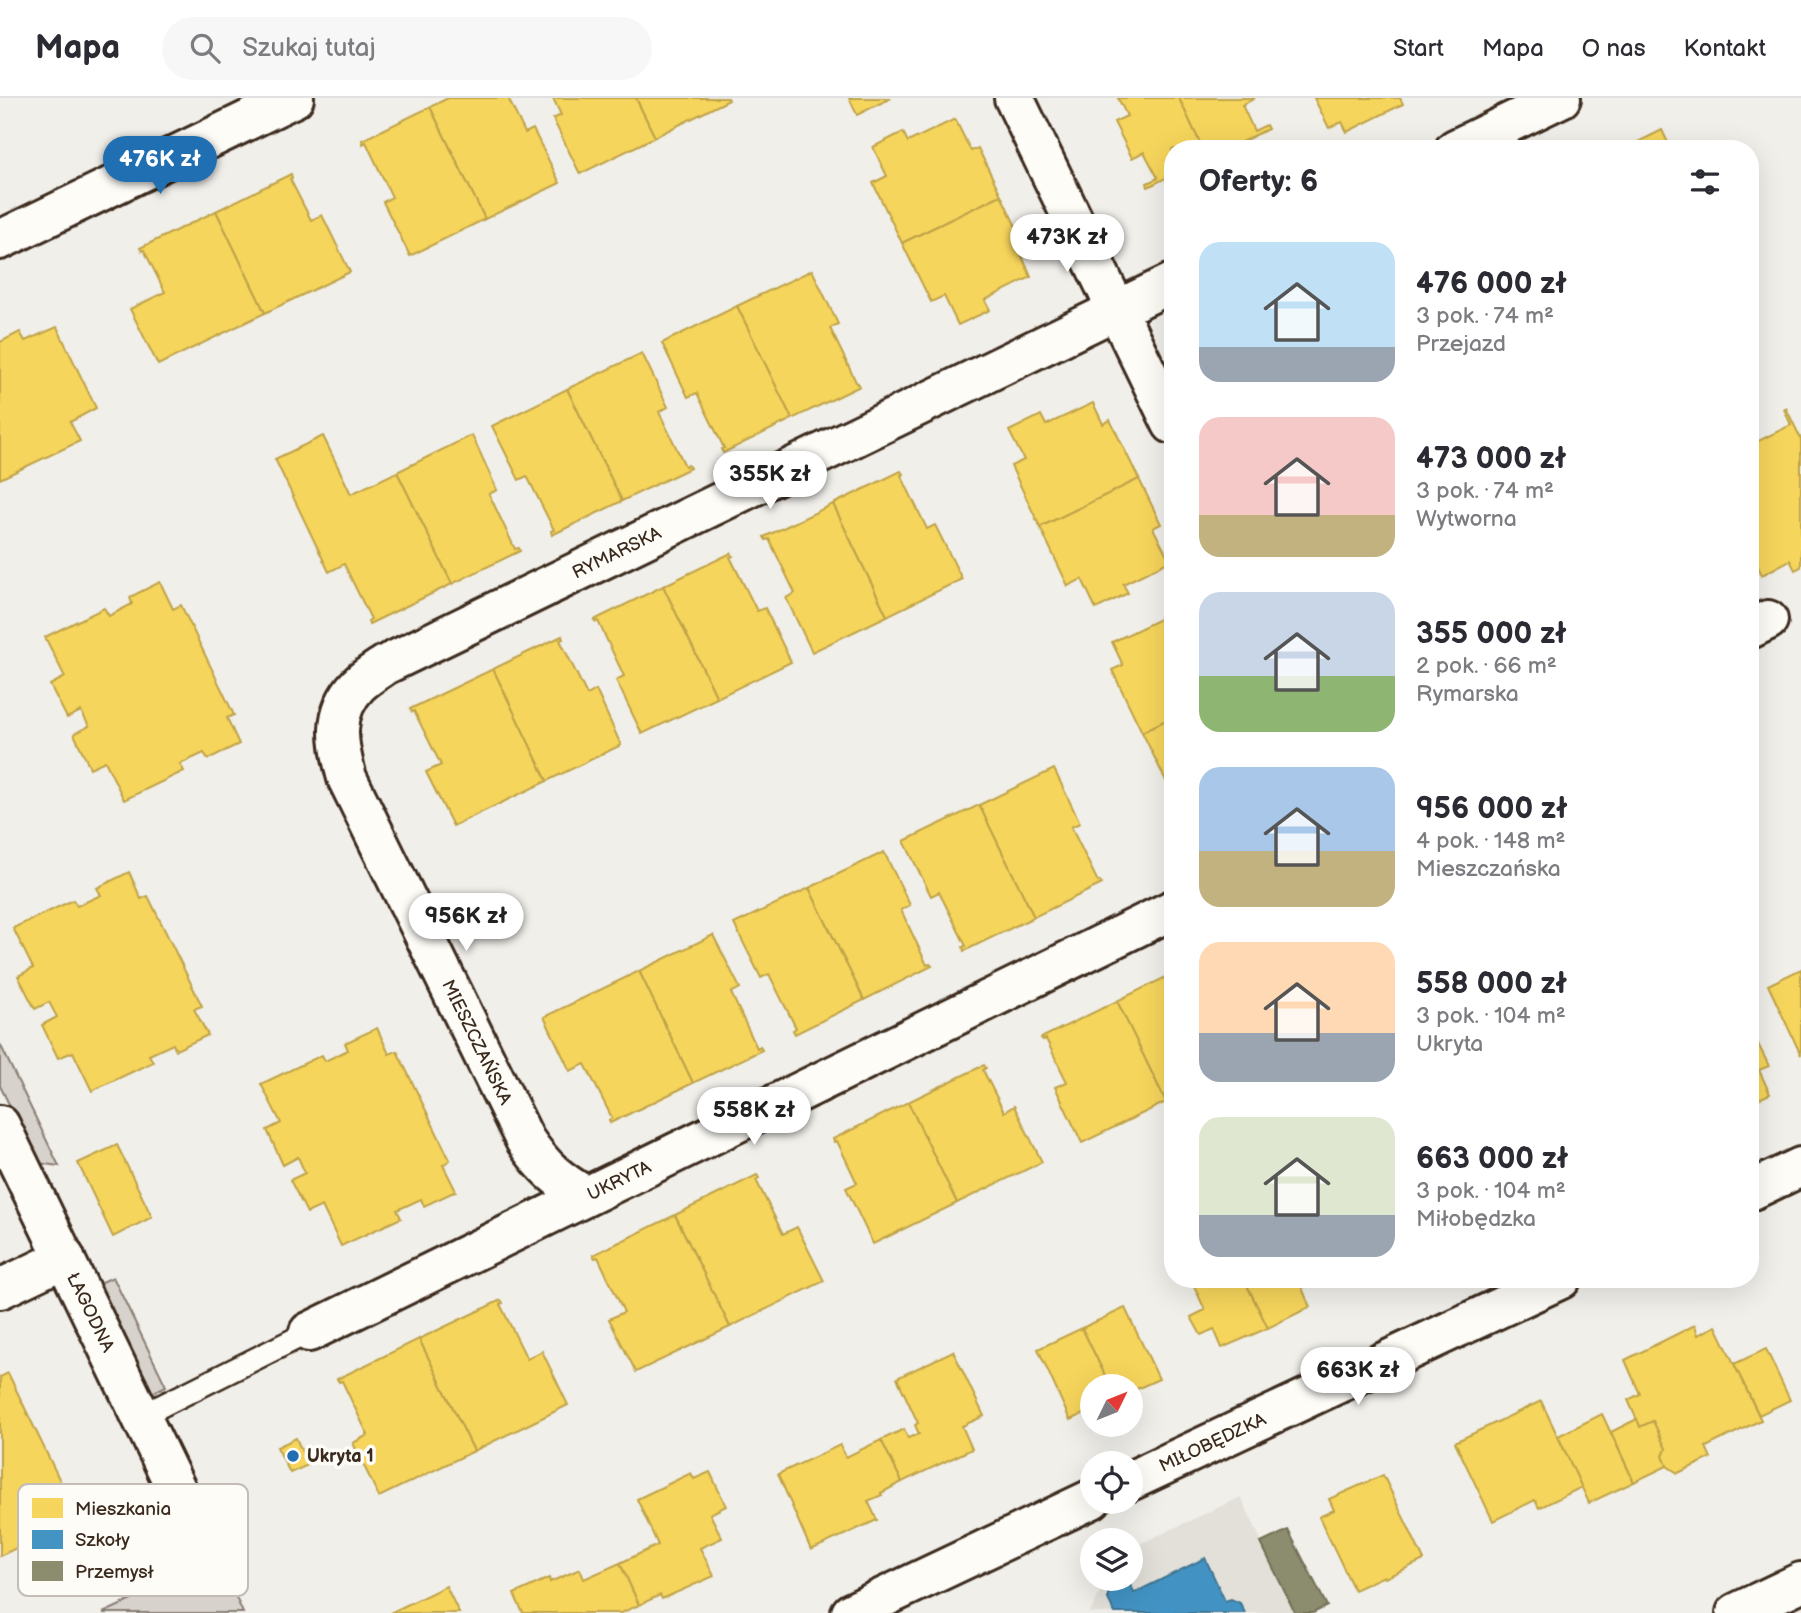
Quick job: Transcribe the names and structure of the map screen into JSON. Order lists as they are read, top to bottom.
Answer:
{
  "streets": {
    "street": [
      "RYMARSKA",
      "MIESZCZAŃSKA",
      "UKRYTA",
      "ŁAGODNA",
      "MIŁOBĘDZKA"
    ]
  },
  "crossings": [
    ["RYMARSKA", "MIESZCZAŃSKA"],
    ["MIESZCZAŃSKA", "UKRYTA"],
    ["UKRYTA", "ŁAGODNA"]
  ],
  "places": ["Ukryta 1"],
  "legend": ["Mieszkania", "Szkoły", "Przemysł"],
  "north": "top right",
  "page": {
    "header": "Mapa",
    "search": "Szukaj tutaj",
    "nav": [
      "Start",
      "Mapa",
      "O nas",
      "Kontakt"
    ],
    "price": [
      "476K zł",
      "473K zł",
      "355K zł",
      "956K zł",
      "558K zł",
      "663K zł"
    ],
    "heading": "Oferty: 6",
    "list": [
      {
        "name": "476 000 zł",
        "note": "3 pok. · 74 m² · Przejazd"
      },
      {
        "name": "473 000 zł",
        "note": "3 pok. · 74 m² · Wytworna"
      },
      {
        "name": "355 000 zł",
        "note": "2 pok. · 66 m² · Rymarska"
      },
      {
        "name": "956 000 zł",
        "note": "4 pok. · 148 m² · Mieszczańska"
      },
      {
        "name": "558 000 zł",
        "note": "3 pok. · 104 m² · Ukryta"
      },
      {
        "name": "663 000 zł",
        "note": "3 pok. · 104 m² · Miłobędzka"
      }
    ]
  }
}
